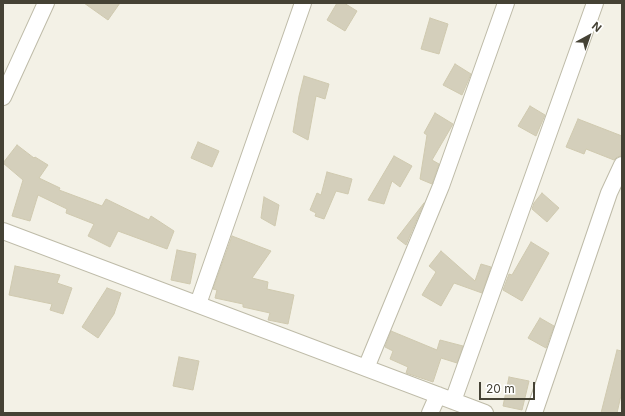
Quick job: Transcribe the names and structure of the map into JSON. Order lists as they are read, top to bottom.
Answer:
{
  "scale_bar": "20 m",
  "north": "top right"
}
